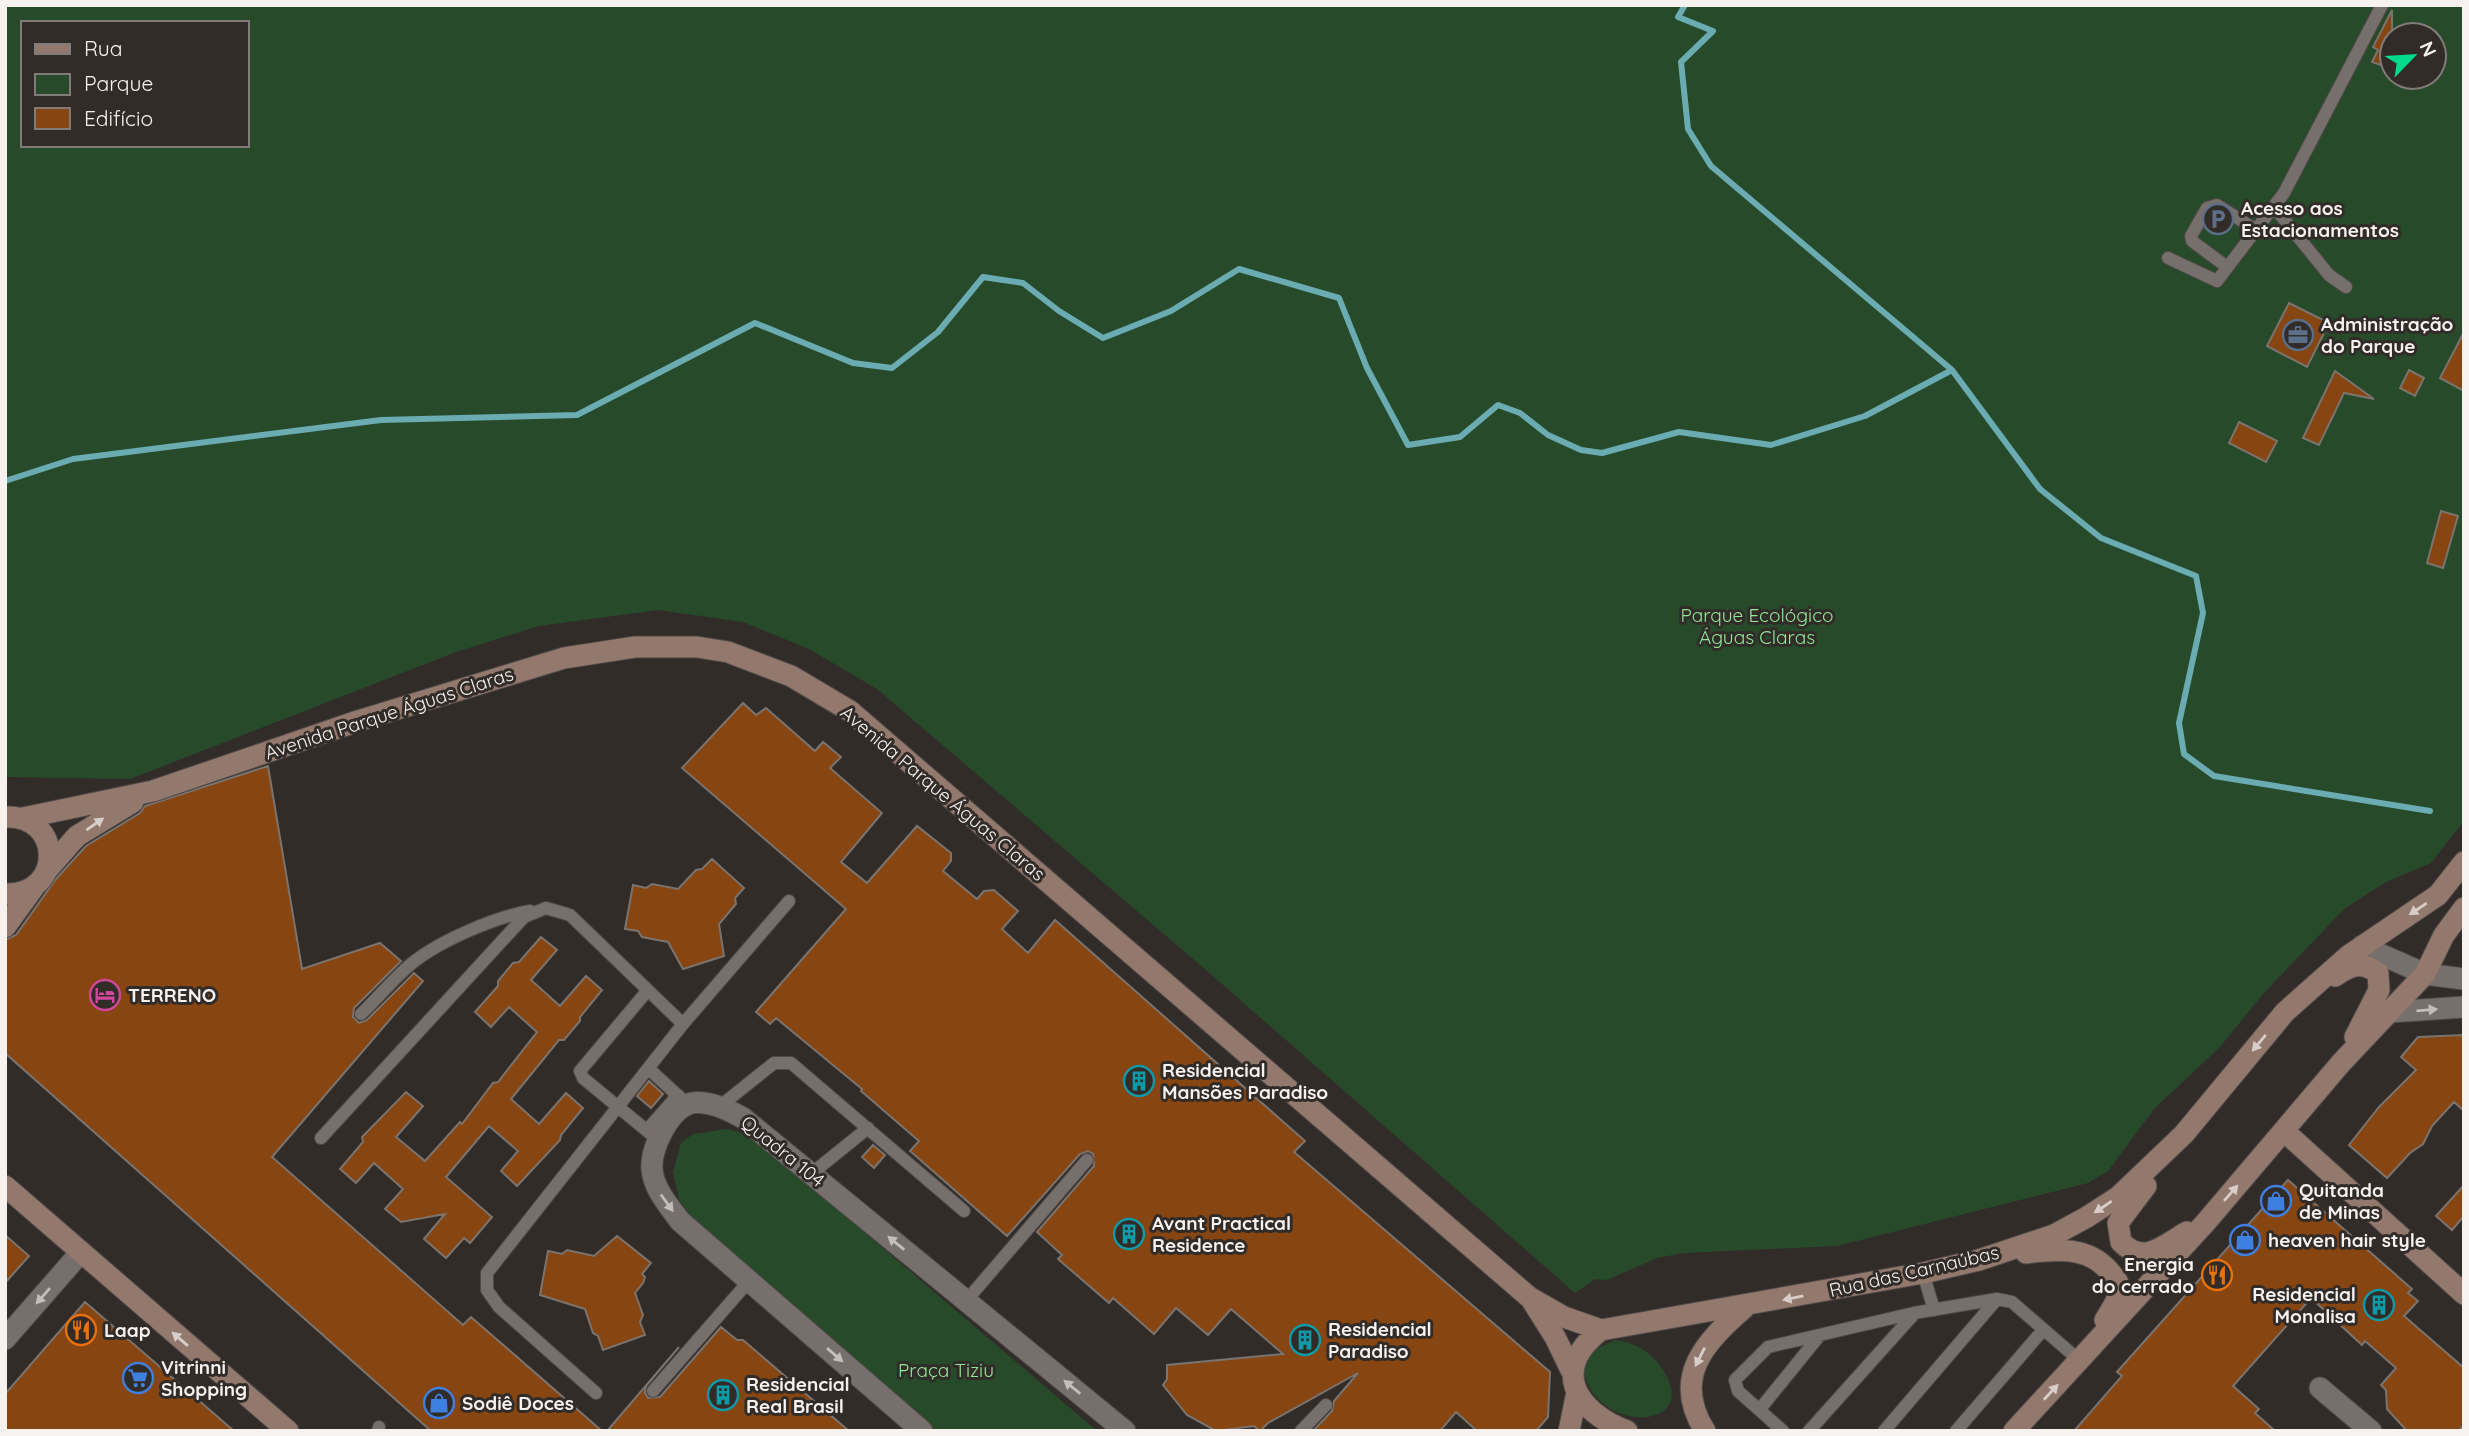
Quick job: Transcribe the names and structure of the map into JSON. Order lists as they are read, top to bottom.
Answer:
{
  "streets": {
    "street": ["Avenida Parque Águas Claras", "Quadra 104", "Rua das Carnaúbas"]
  },
  "crossings": [
    ["Avenida Parque Águas Claras", "Rua das Carnaúbas"]
  ],
  "parks": ["Parque Ecológico Águas Claras", "Praça Tiziu"],
  "places": {
    "parking": ["Acesso aos Estacionamentos"],
    "office": ["Administração do Parque"],
    "hotel": ["TERRENO"],
    "building": [
      "Residencial Mansões Paradiso",
      "Avant Practical Residence",
      "Residencial Monalisa",
      "Residencial Paradiso",
      "Residencial Real Brasil"
    ],
    "shop": ["Quitanda de Minas", "heaven hair style", "Sodiê Doces"],
    "restaurant": ["Energia do cerrado", "Laap"],
    "supermarket": ["Vitrinni Shopping"]
  },
  "legend": ["Rua", "Parque", "Edifício"],
  "north": "top right"
}
